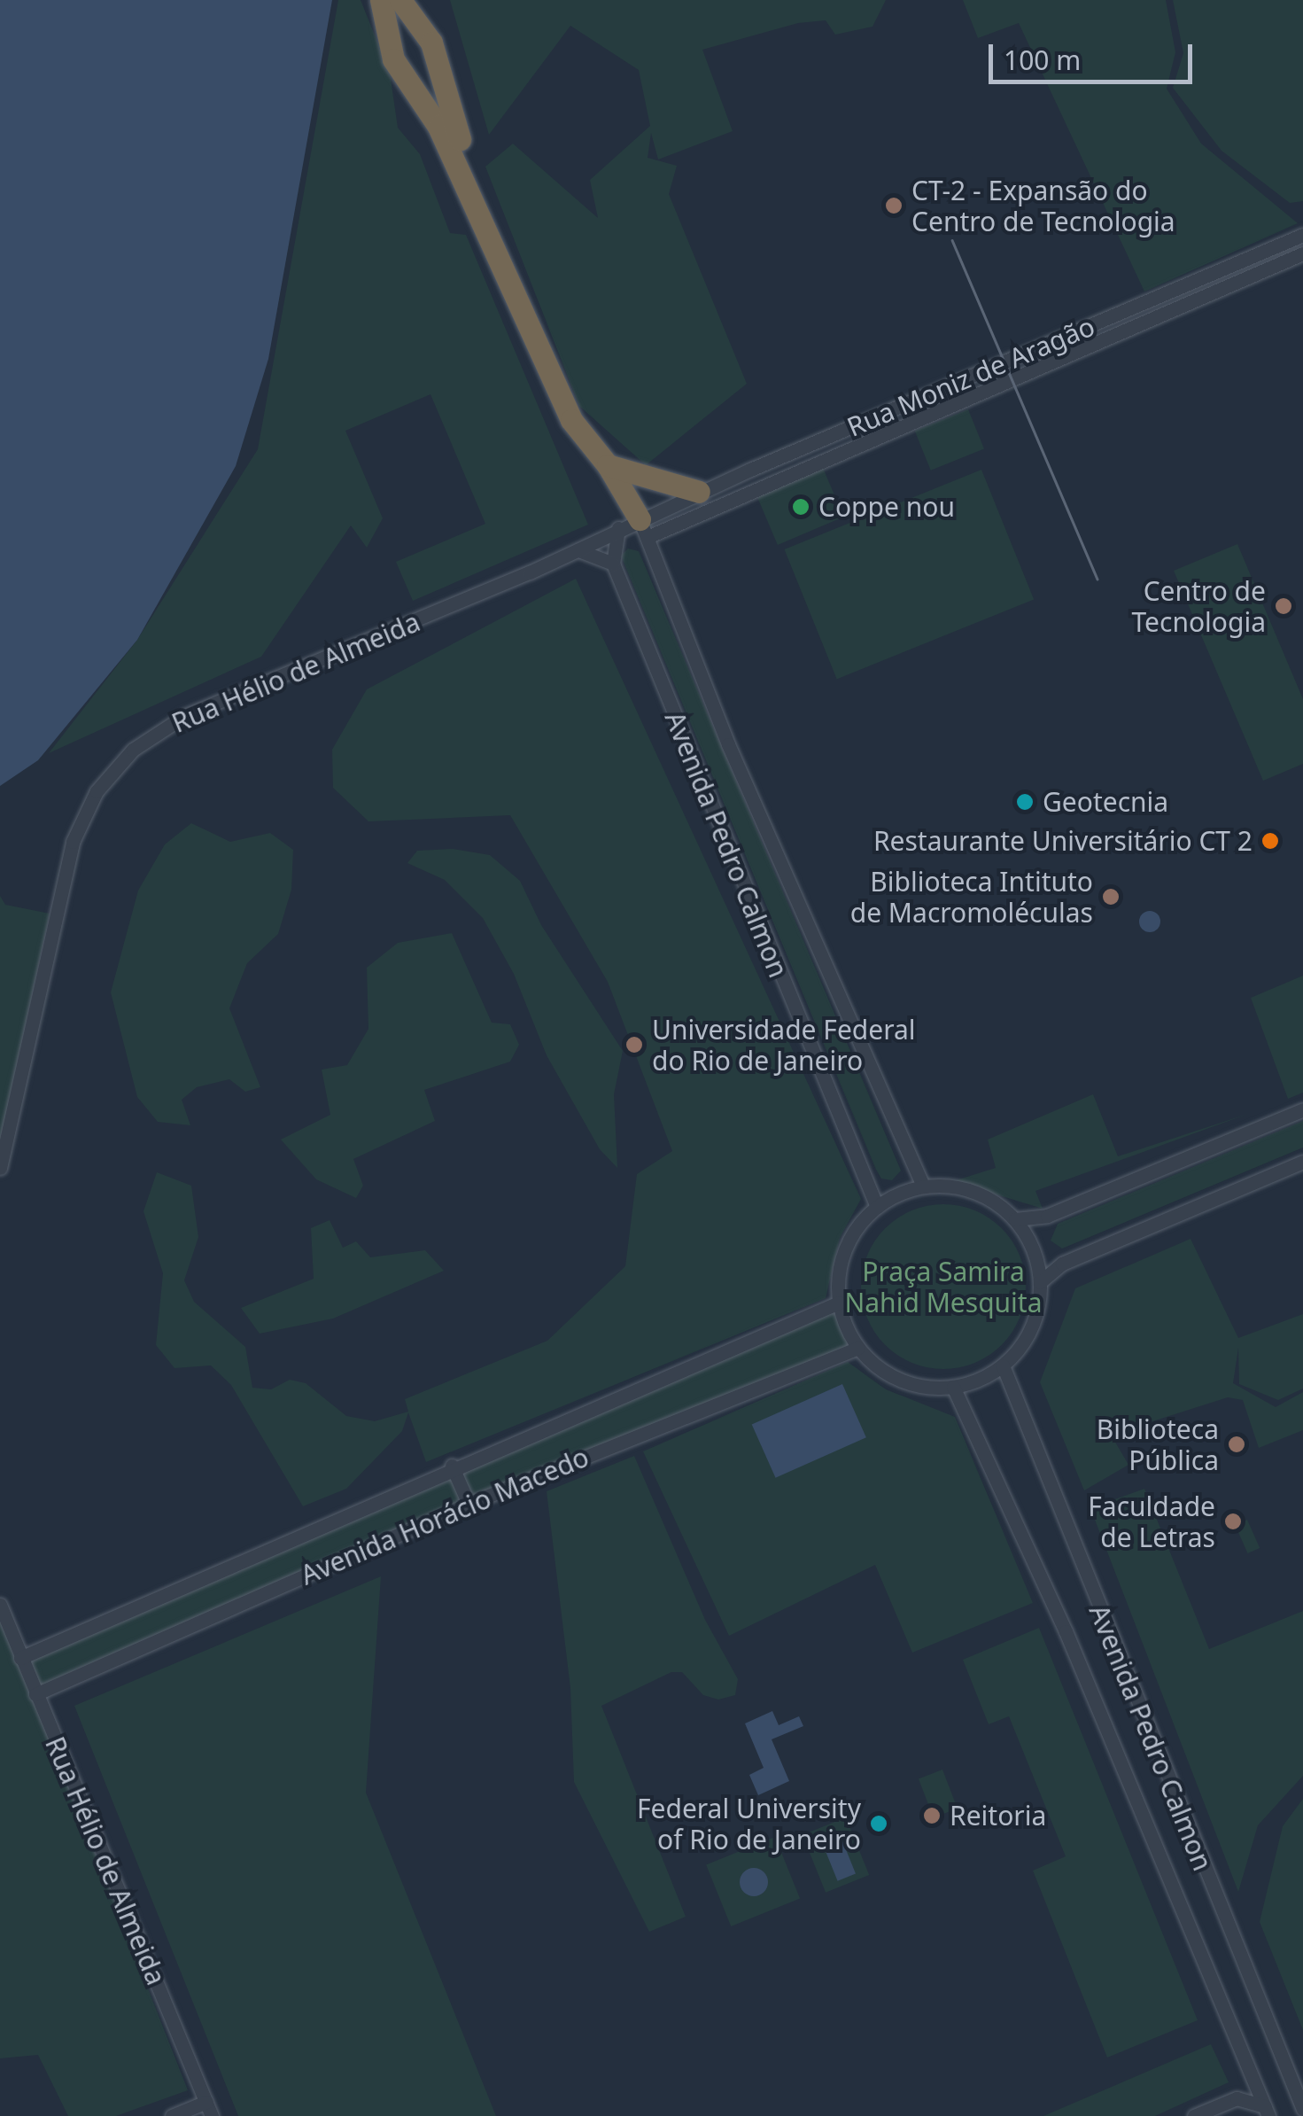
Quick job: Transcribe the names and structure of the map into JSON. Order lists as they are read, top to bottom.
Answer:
{
  "streets": {
    "street": [
      "Rua Moniz de Aragão",
      "Rua Hélio de Almeida",
      "Avenida Pedro Calmon",
      "Avenida Horácio Macedo"
    ]
  },
  "crossings": [
    ["Rua Moniz de Aragão", "Rua Hélio de Almeida"],
    ["Rua Moniz de Aragão", "Avenida Pedro Calmon"],
    ["Rua Hélio de Almeida", "Avenida Pedro Calmon"],
    ["Rua Hélio de Almeida", "Avenida Horácio Macedo"],
    ["Avenida Pedro Calmon", "Avenida Horácio Macedo"]
  ],
  "parks": ["Praça Samira Nahid Mesquita"],
  "places": [
    "CT-2 - Expansão do Centro de Tecnologia",
    "Coppe nou",
    "Centro de Tecnologia",
    "Geotecnia",
    "Restaurante Universitário CT 2",
    "Biblioteca Intituto de Macromoléculas",
    "Universidade Federal do Rio de Janeiro",
    "Biblioteca Pública",
    "Faculdade de Letras",
    "Reitoria",
    "Federal University of Rio de Janeiro"
  ],
  "scale_bar": "100 m"
}
